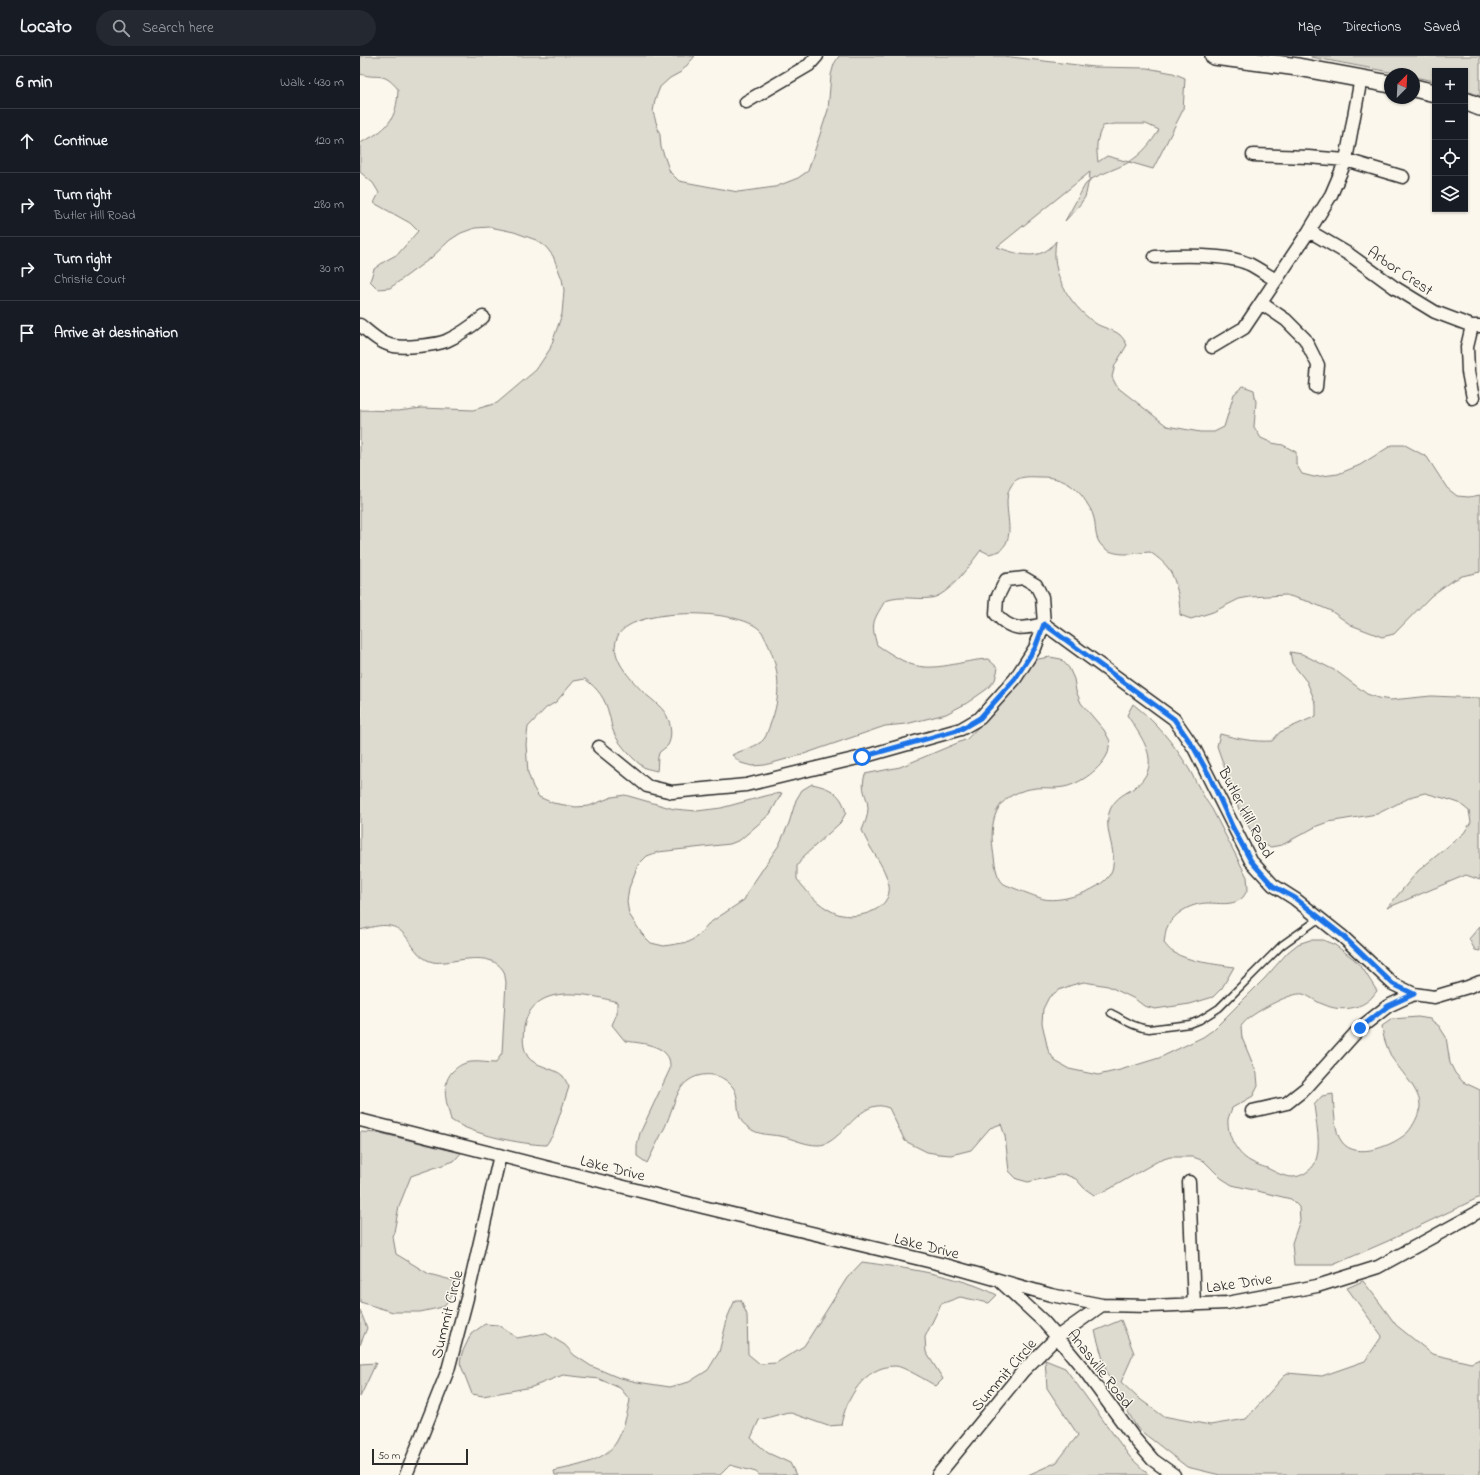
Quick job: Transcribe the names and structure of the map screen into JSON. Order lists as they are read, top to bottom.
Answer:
{
  "streets": {
    "street": [
      "Arbor Crest",
      "Butler Hill Road",
      "Lake Drive",
      "Summit Circle",
      "Anasville Road"
    ]
  },
  "crossings": [
    ["Lake Drive", "Summit Circle"],
    ["Lake Drive", "Anasville Road"],
    ["Summit Circle", "Anasville Road"]
  ],
  "scale_bar": "50 m",
  "north": "top right",
  "page": {
    "header": "Locato",
    "search": "Search here",
    "nav": ["Map", "Directions", "Saved"],
    "heading": ["6 min", "Walk · 430 m"],
    "map_buttons": ["+", "−"],
    "list": [
      ["Continue", "120 m"],
      ["Turn right", "Butler Hill Road", "280 m"],
      ["Turn right", "Christie Court", "30 m"],
      "Arrive at destination"
    ],
    "scale": "50 m"
  }
}
